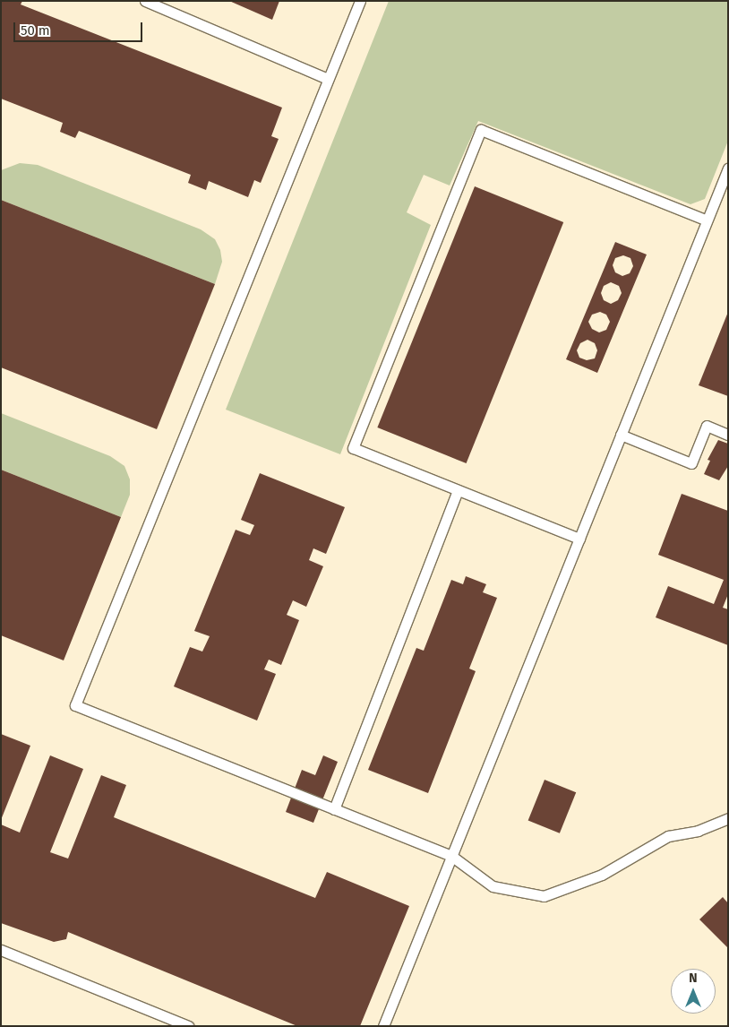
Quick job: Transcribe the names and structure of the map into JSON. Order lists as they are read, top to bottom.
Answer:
{
  "scale_bar": "50 m",
  "north": "top"
}
